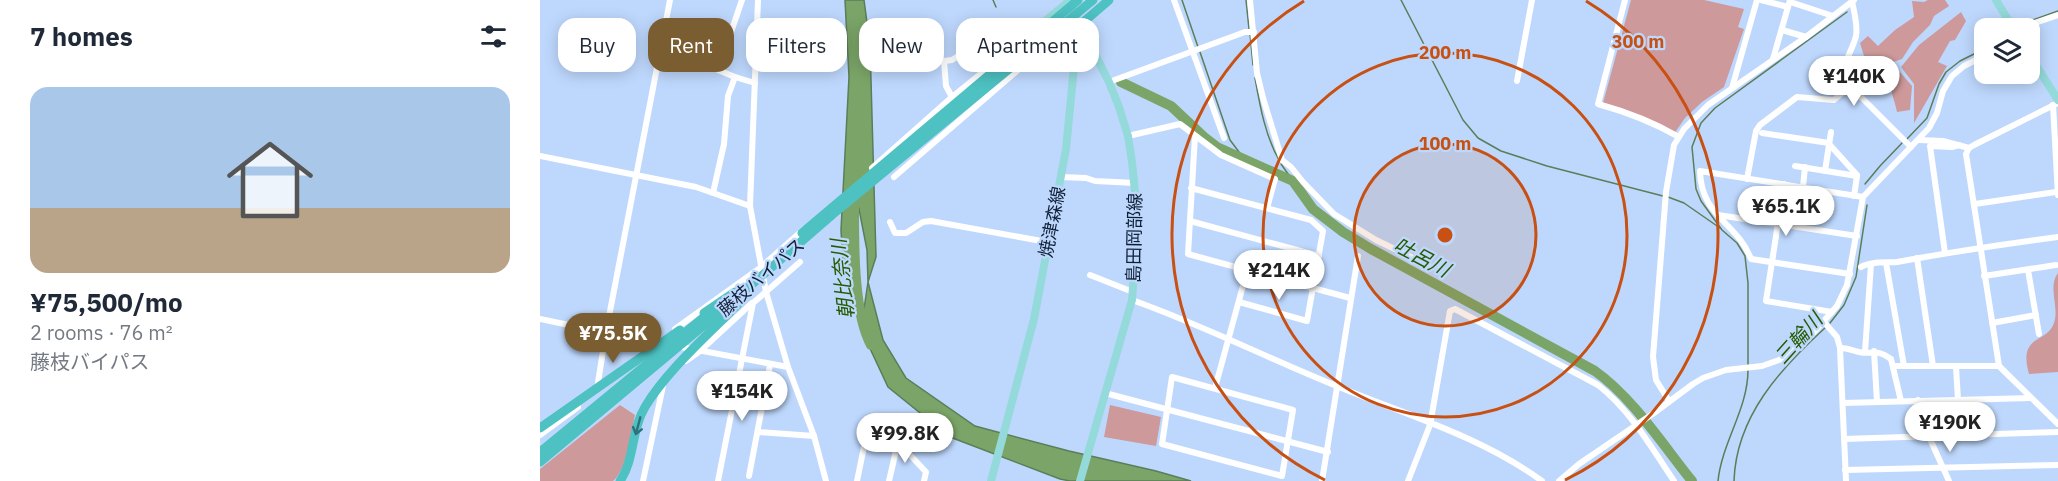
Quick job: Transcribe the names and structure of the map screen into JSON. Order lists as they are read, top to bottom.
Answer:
{
  "streets": {
    "highway": ["藤枝バイパス"],
    "main road": ["焼津森線", "島田岡部線"]
  },
  "water": ["吐呂川", "朝比奈川", "三輪川"],
  "page": {
    "heading": "7 homes",
    "chip": [
      "Buy",
      "Rent",
      "Filters",
      "New",
      "Apartment"
    ],
    "price": [
      "¥140K",
      "¥65.1K",
      "¥214K",
      "¥75.5K",
      "¥154K",
      "¥190K",
      "¥99.8K"
    ],
    "list": [
      {
        "name": "¥75,500/mo",
        "note": "2 rooms · 76 m² · 藤枝バイパス"
      }
    ]
  },
  "rings": ["300 m", "200 m", "100 m"]
}
